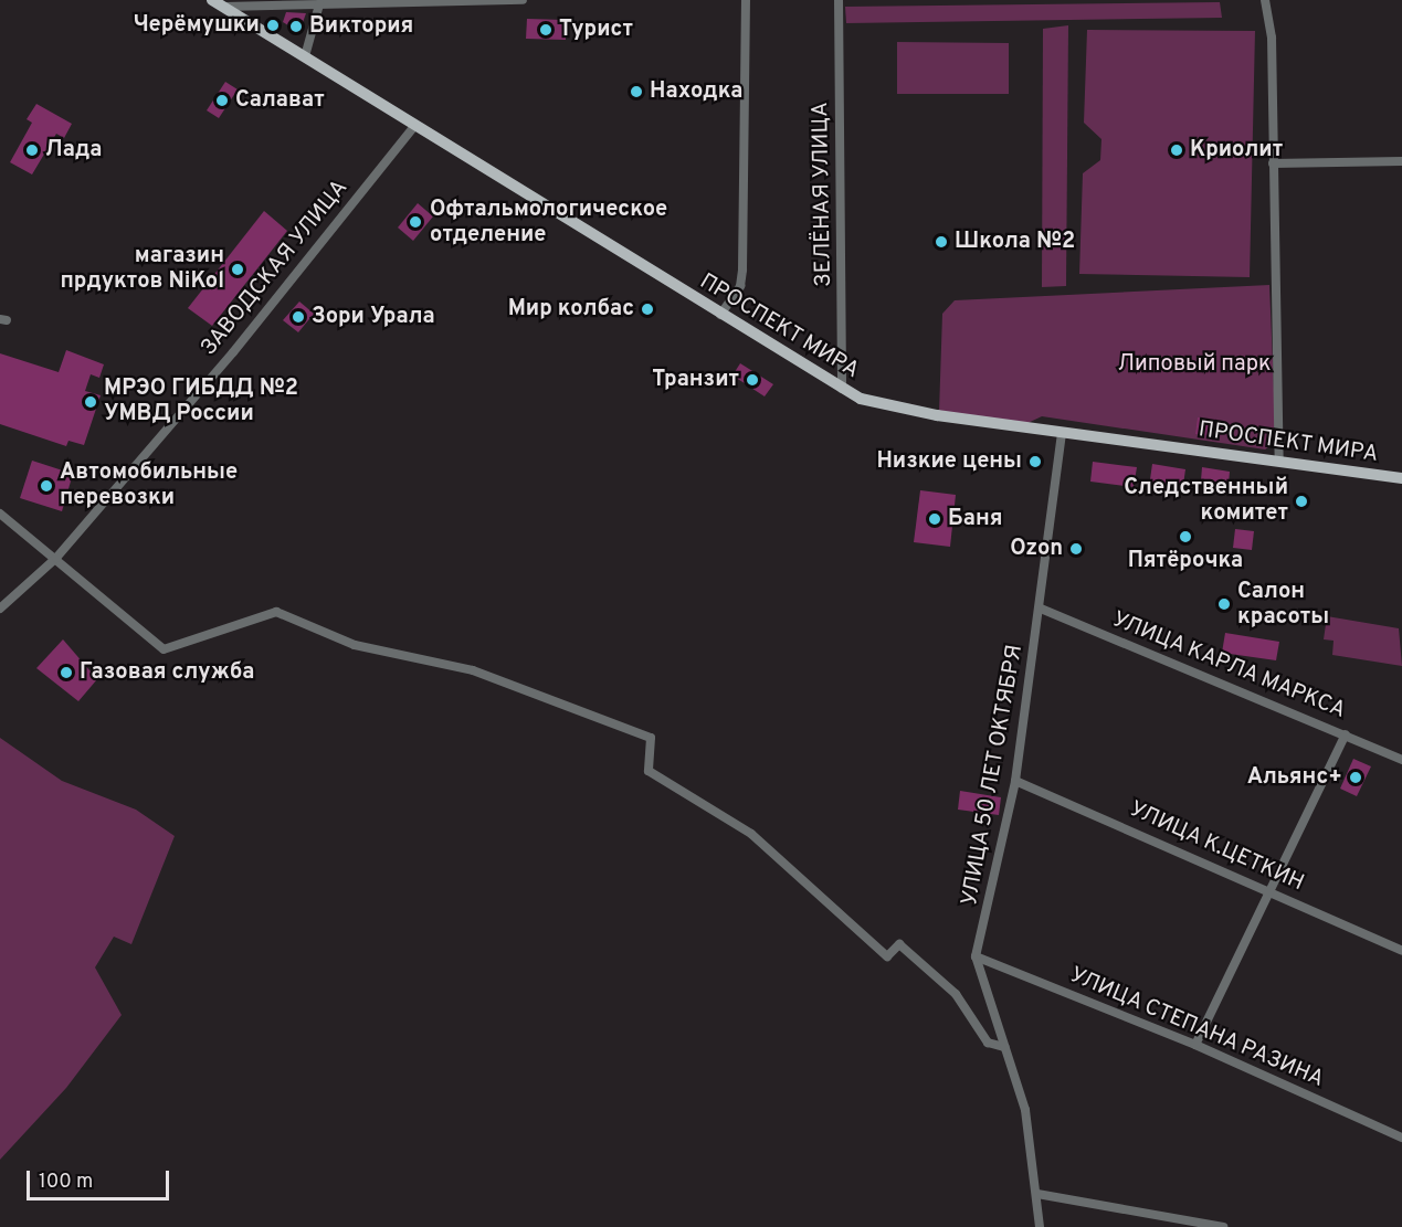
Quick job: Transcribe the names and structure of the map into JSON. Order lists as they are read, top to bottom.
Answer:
{
  "streets": {
    "main road": ["ПРОСПЕКТ МИРА"],
    "street": [
      "ЗЕЛЁНАЯ УЛИЦА",
      "ЗАВОДСКАЯ УЛИЦА",
      "УЛИЦА КАРЛА МАРКСА",
      "УЛИЦА 50 ЛЕТ ОКТЯБРЯ",
      "УЛИЦА К.ЦЕТКИН",
      "УЛИЦА СТЕПАНА РАЗИНА"
    ]
  },
  "crossings": [
    ["ЗЕЛЁНАЯ УЛИЦА", "ПРОСПЕКТ МИРА"],
    ["ЗАВОДСКАЯ УЛИЦА", "ПРОСПЕКТ МИРА"],
    ["ПРОСПЕКТ МИРА", "УЛИЦА 50 ЛЕТ ОКТЯБРЯ"],
    ["УЛИЦА КАРЛА МАРКСА", "УЛИЦА 50 ЛЕТ ОКТЯБРЯ"],
    ["УЛИЦА 50 ЛЕТ ОКТЯБРЯ", "УЛИЦА К.ЦЕТКИН"],
    ["УЛИЦА 50 ЛЕТ ОКТЯБРЯ", "УЛИЦА СТЕПАНА РАЗИНА"]
  ],
  "parks": ["Липовый парк"],
  "places": [
    "Черёмушки",
    "Виктория",
    "Турист",
    "Находка",
    "Салават",
    "Лада",
    "Криолит",
    "Офтальмологическое отделение",
    "Школа №2",
    "магазин прдуктов NiKol",
    "Мир колбас",
    "Зори Урала",
    "Транзит",
    "МРЭО ГИБДД №2 УМВД России",
    "Низкие цены",
    "Автомобильные перевозки",
    "Следственный комитет",
    "Баня",
    "Пятёрочка",
    "Ozon",
    "Салон красоты",
    "Газовая служба",
    "Альянс+"
  ],
  "scale_bar": "100 m"
}
